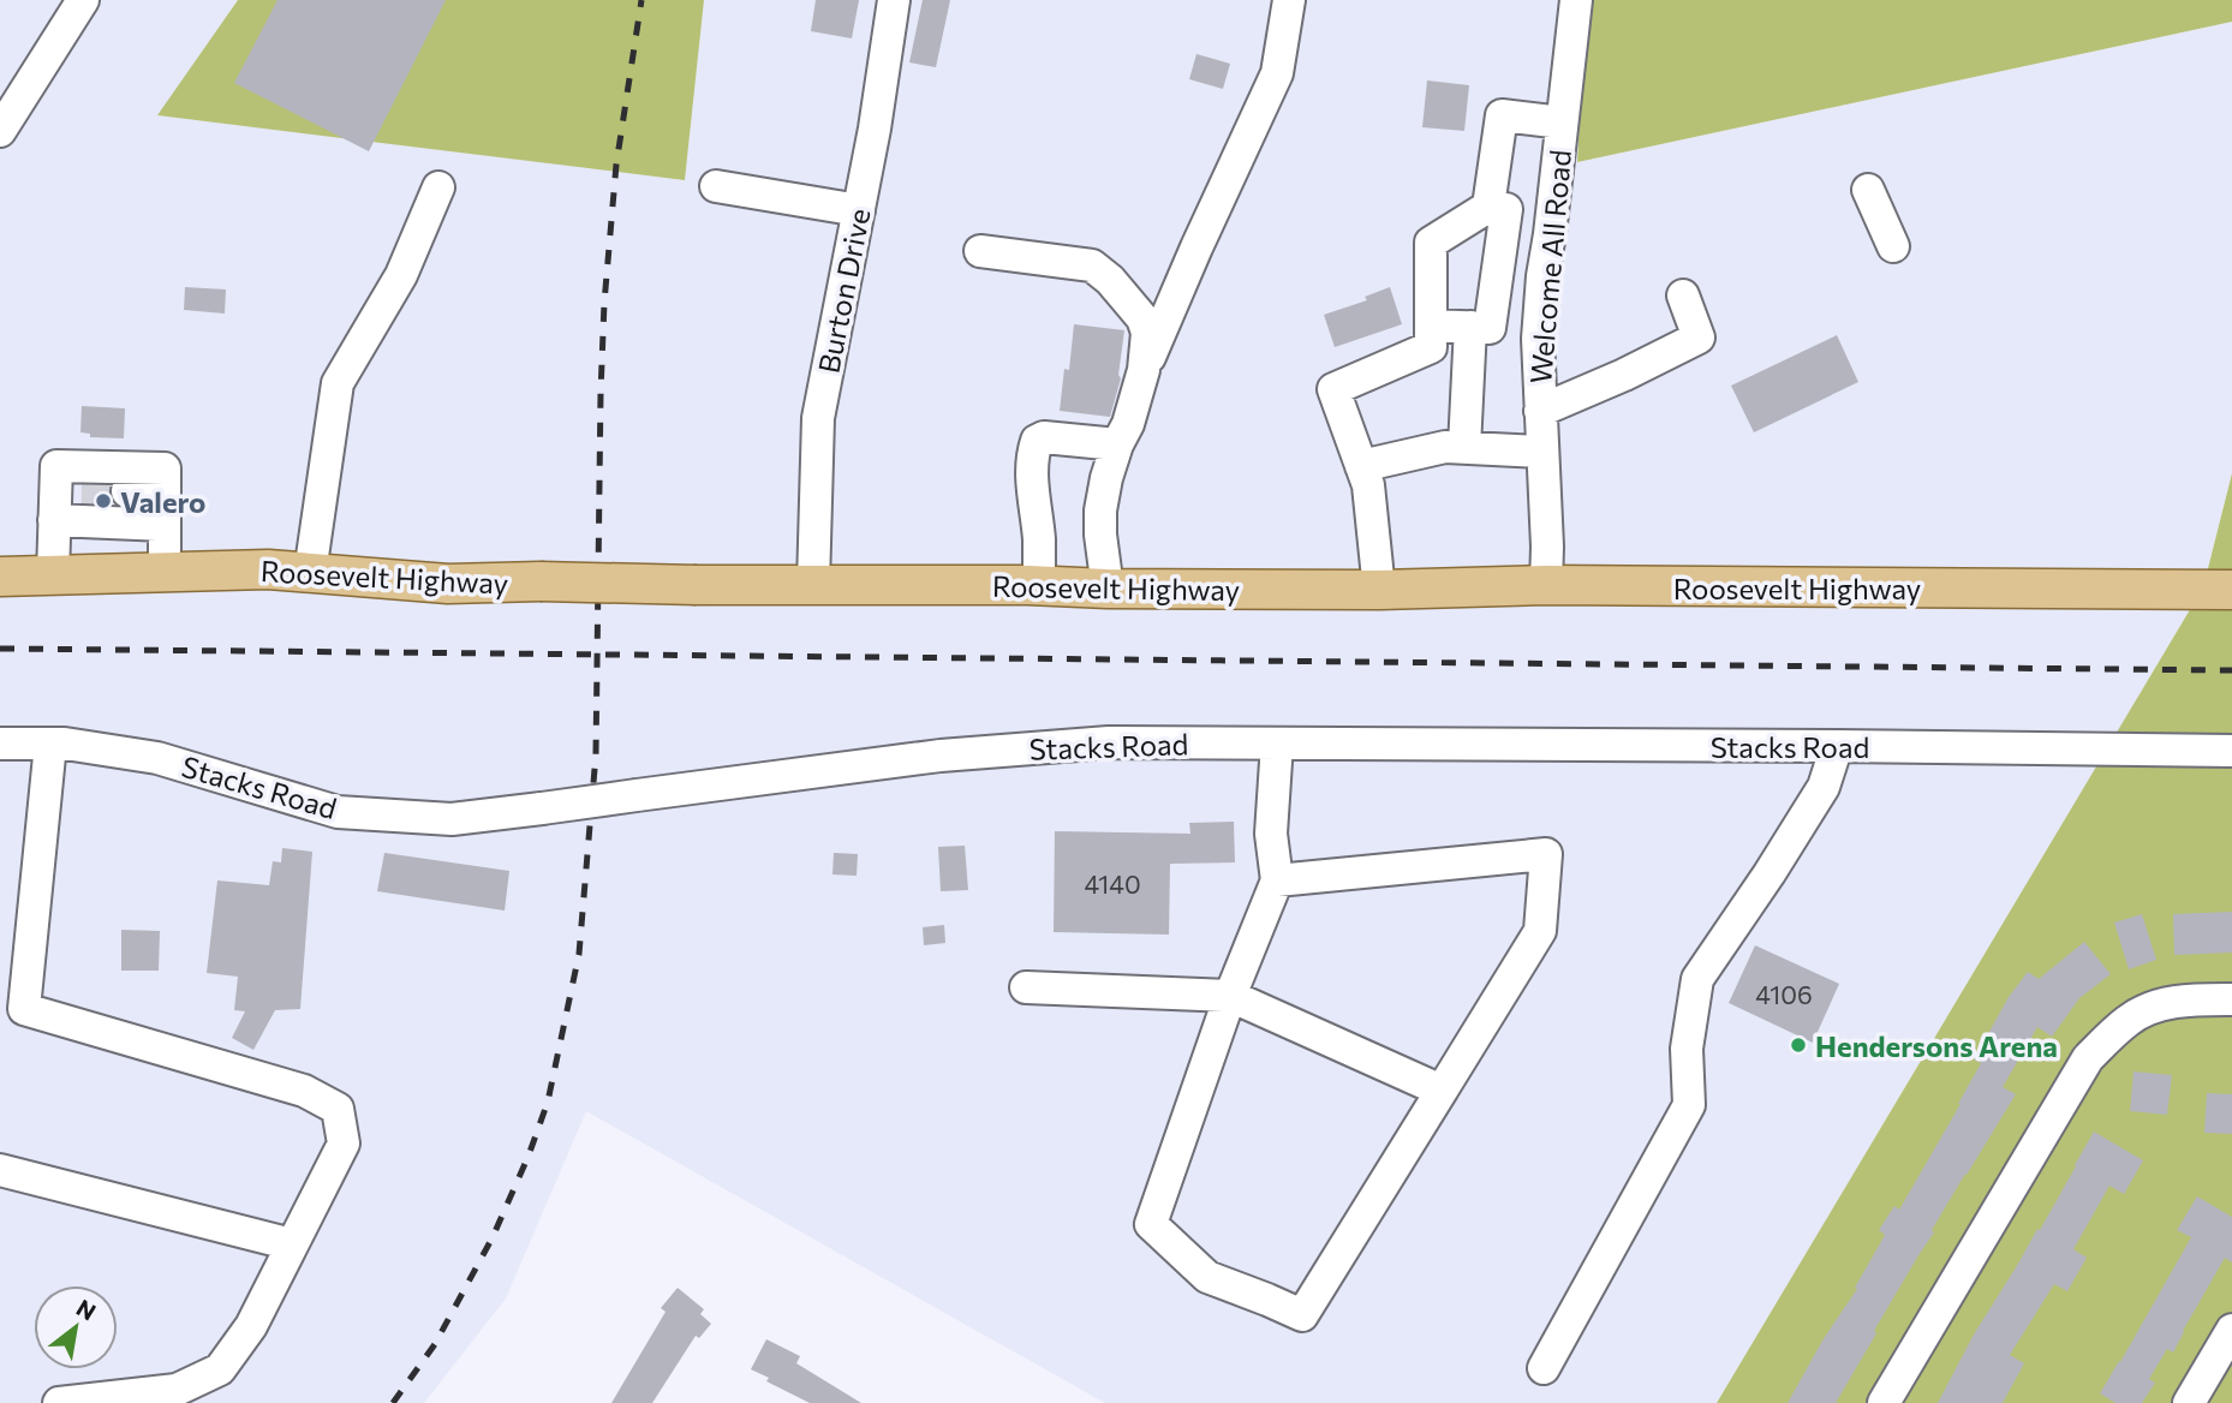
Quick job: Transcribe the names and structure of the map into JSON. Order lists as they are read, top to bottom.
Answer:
{
  "streets": {
    "main road": ["Roosevelt Highway"],
    "street": ["Welcome All Road", "Burton Drive", "Stacks Road"]
  },
  "crossings": [
    ["Welcome All Road", "Roosevelt Highway"],
    ["Burton Drive", "Roosevelt Highway"]
  ],
  "places": ["Valero", "Hendersons Arena"],
  "house_numbers": ["4140", "4106"],
  "north": "top right"
}
